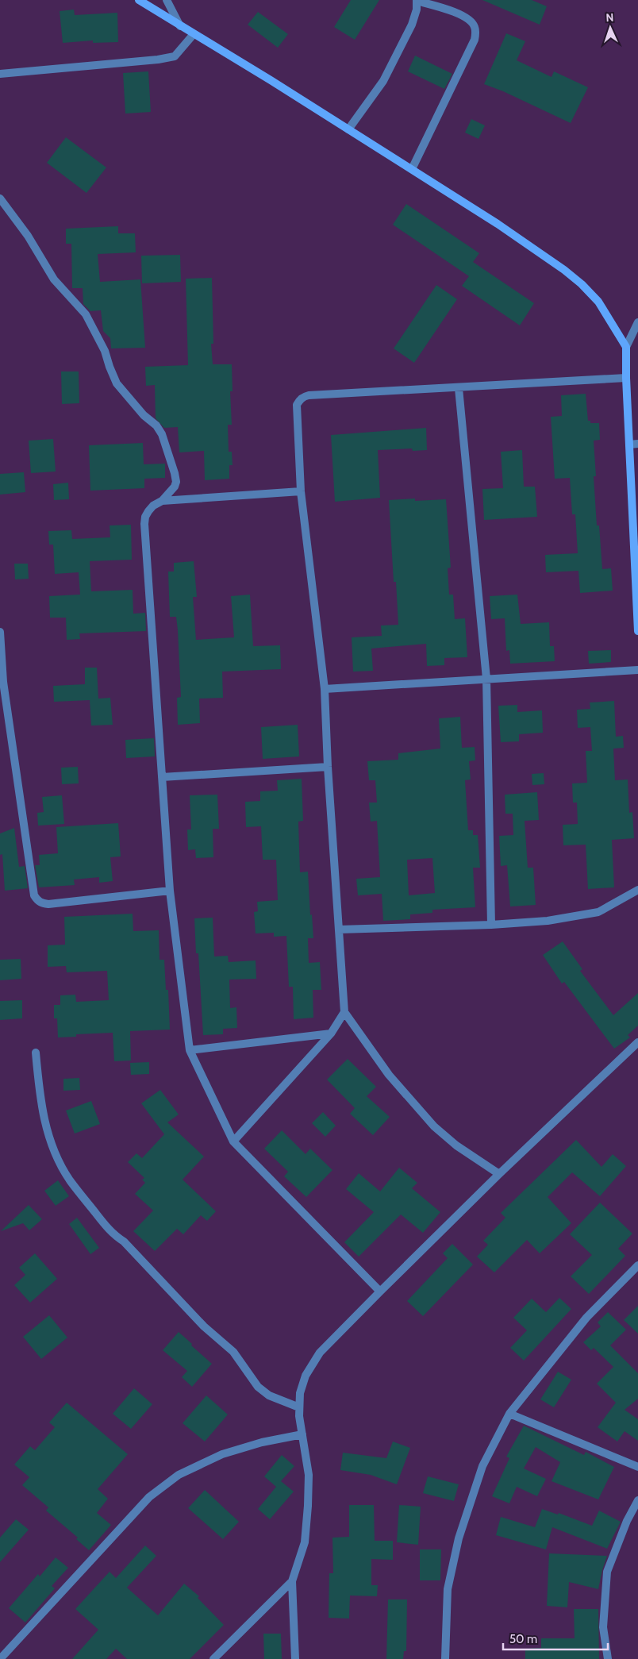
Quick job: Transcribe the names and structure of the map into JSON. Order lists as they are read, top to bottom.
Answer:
{
  "scale_bar": "50 m",
  "north": "top"
}
